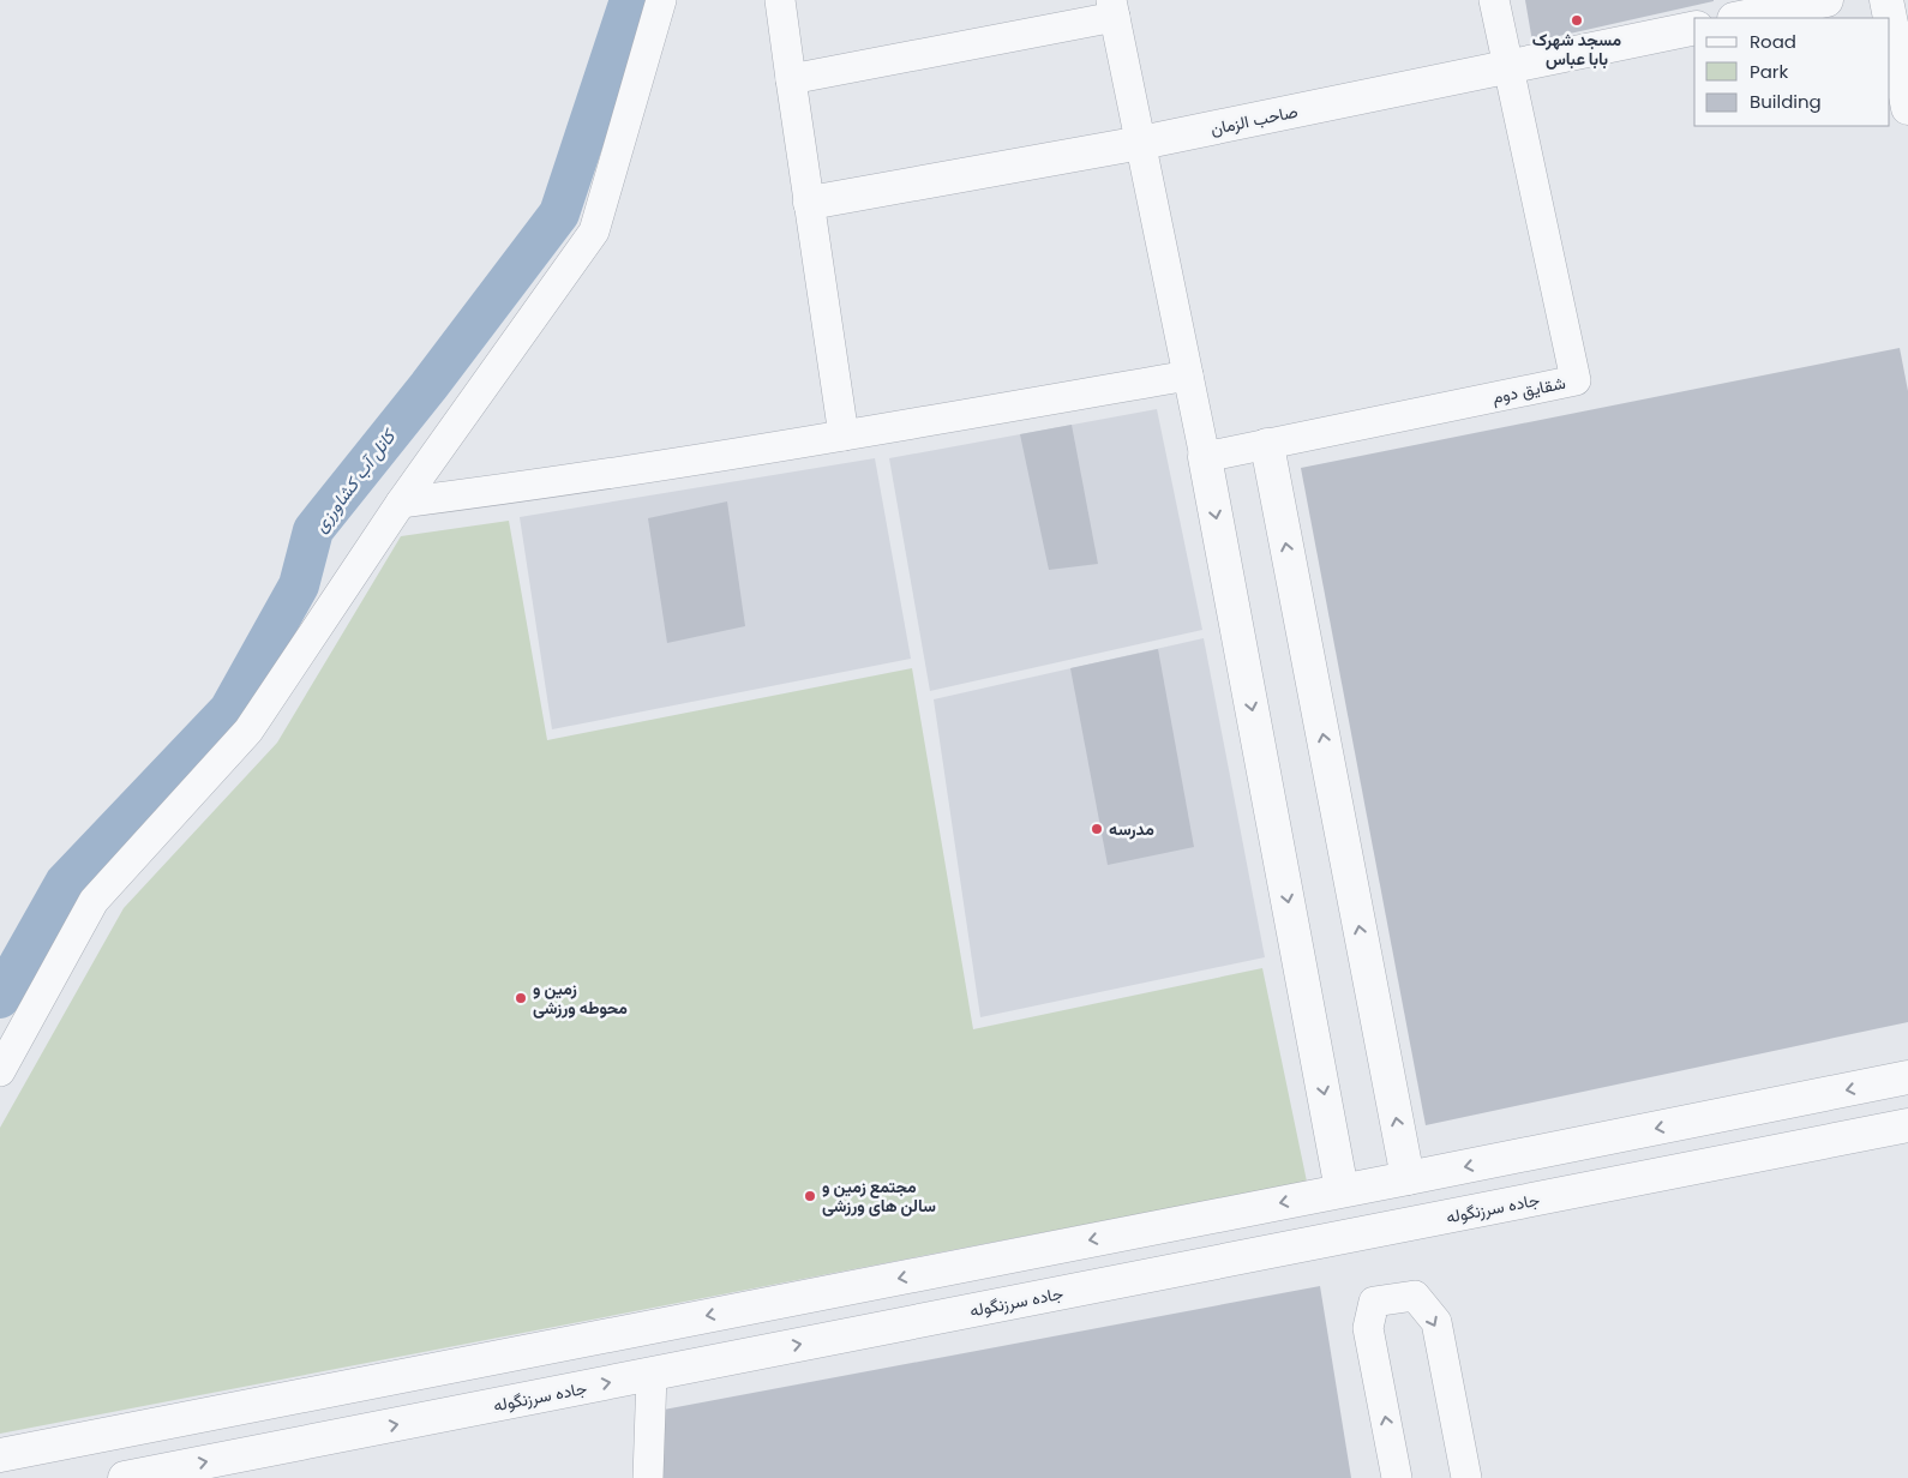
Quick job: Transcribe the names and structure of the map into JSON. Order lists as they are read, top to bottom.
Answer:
{
  "streets": {
    "street": ["صاحب الزمان", "شقایق دوم", "جاده سرزنگوله"]
  },
  "crossings": [
    ["صاحب الزمان", "شقایق دوم"]
  ],
  "water": ["کانل آب کشاورزی"],
  "places": [
    "مسجد شهرک بابا عباس",
    "مدرسه",
    "زمین و محوطه ورزشی",
    "مجتمع زمین و سالن های ورزشی"
  ],
  "legend": ["Road", "Park", "Building"]
}
